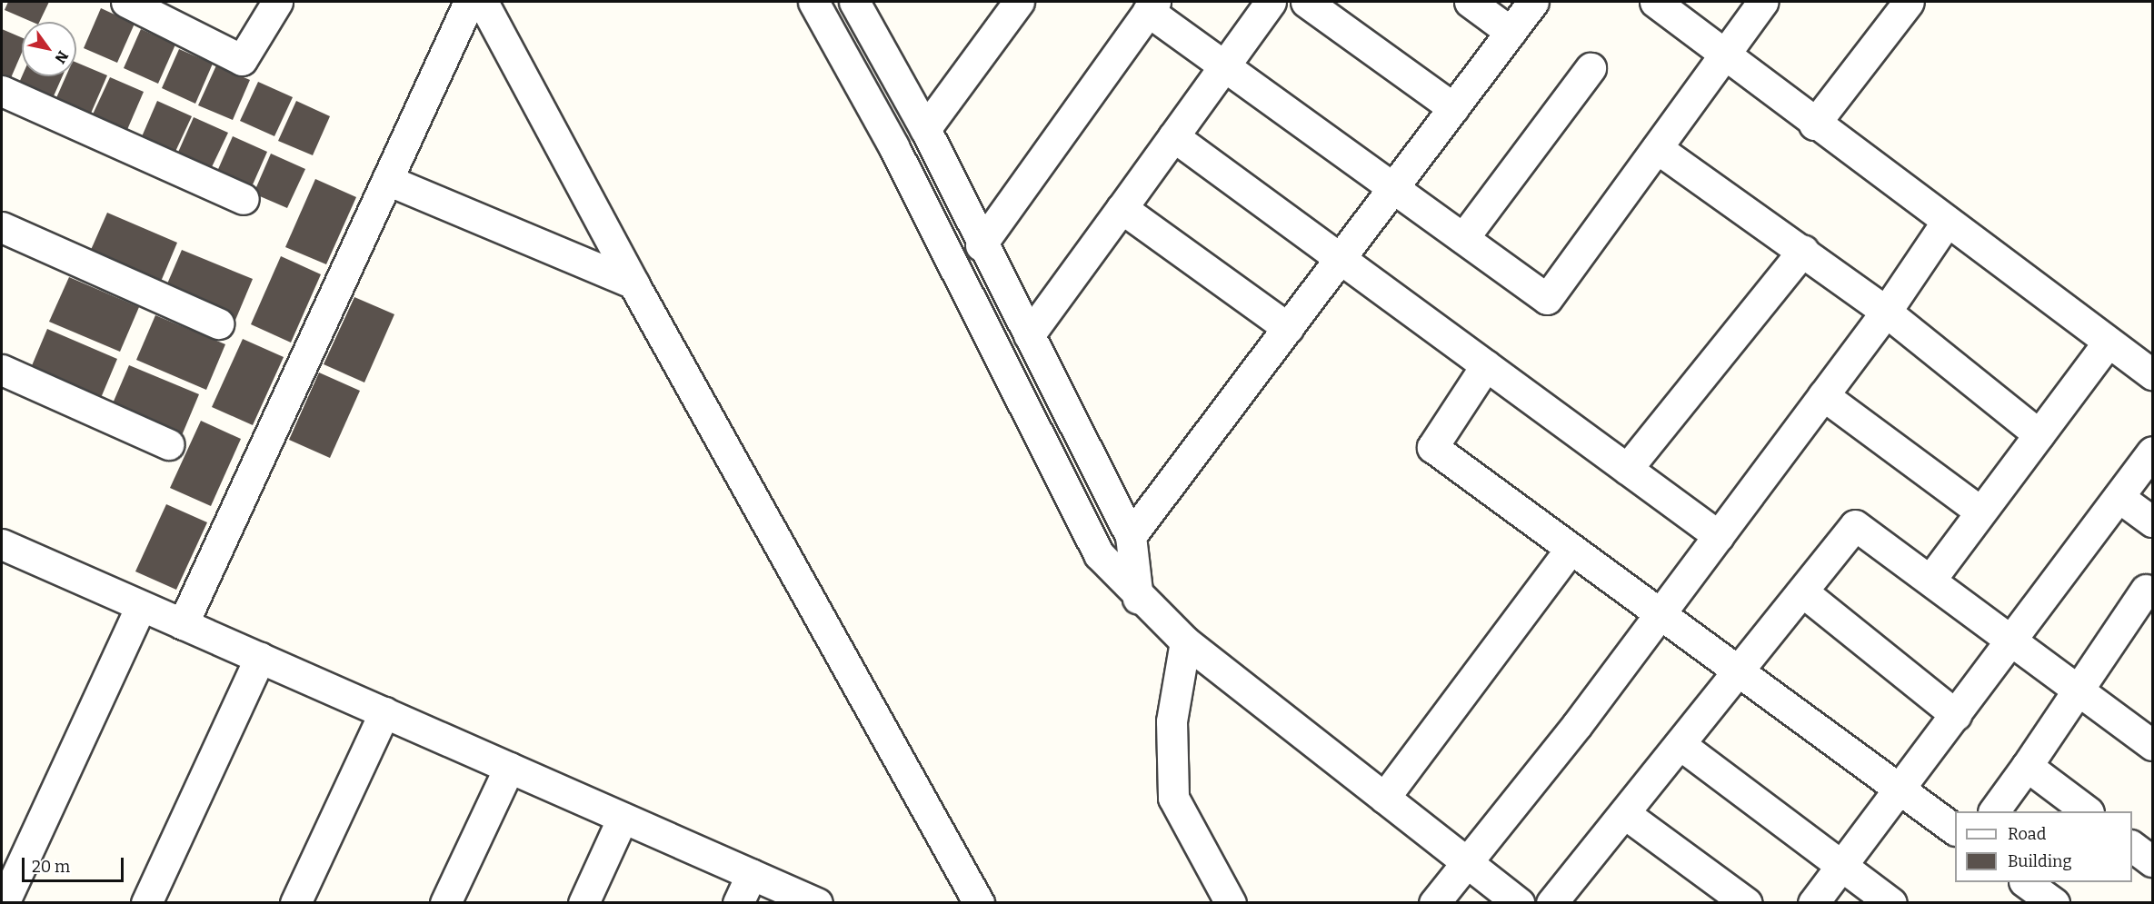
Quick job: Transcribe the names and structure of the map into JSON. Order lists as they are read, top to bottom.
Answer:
{
  "legend": ["Road", "Building"],
  "scale_bar": "20 m",
  "north": "bottom right"
}
